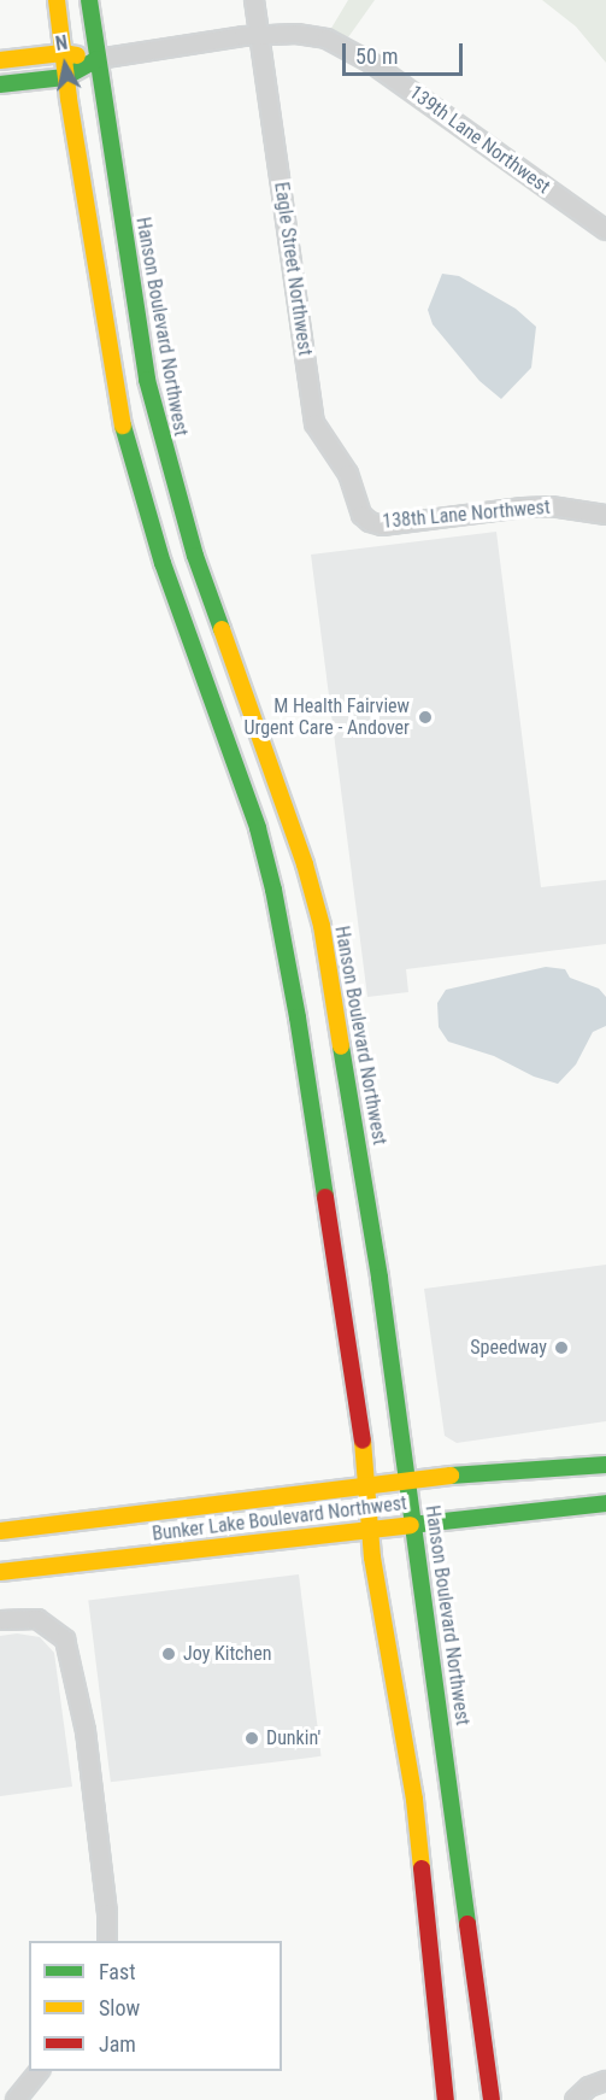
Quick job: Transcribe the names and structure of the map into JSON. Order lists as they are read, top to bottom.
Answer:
{
  "streets": {
    "main road": ["Hanson Boulevard Northwest", "Bunker Lake Boulevard Northwest"],
    "street": ["139th Lane Northwest", "Eagle Street Northwest", "138th Lane Northwest"]
  },
  "crossings": [
    ["139th Lane Northwest", "Eagle Street Northwest"],
    ["139th Lane Northwest", "Hanson Boulevard Northwest"],
    ["Eagle Street Northwest", "138th Lane Northwest"],
    ["Hanson Boulevard Northwest", "Bunker Lake Boulevard Northwest"]
  ],
  "places": [
    "M Health Fairview Urgent Care - Andover",
    "Speedway",
    "Joy Kitchen",
    "Dunkin'"
  ],
  "legend": ["Fast", "Slow", "Jam"],
  "scale_bar": "50 m",
  "north": "top"
}
